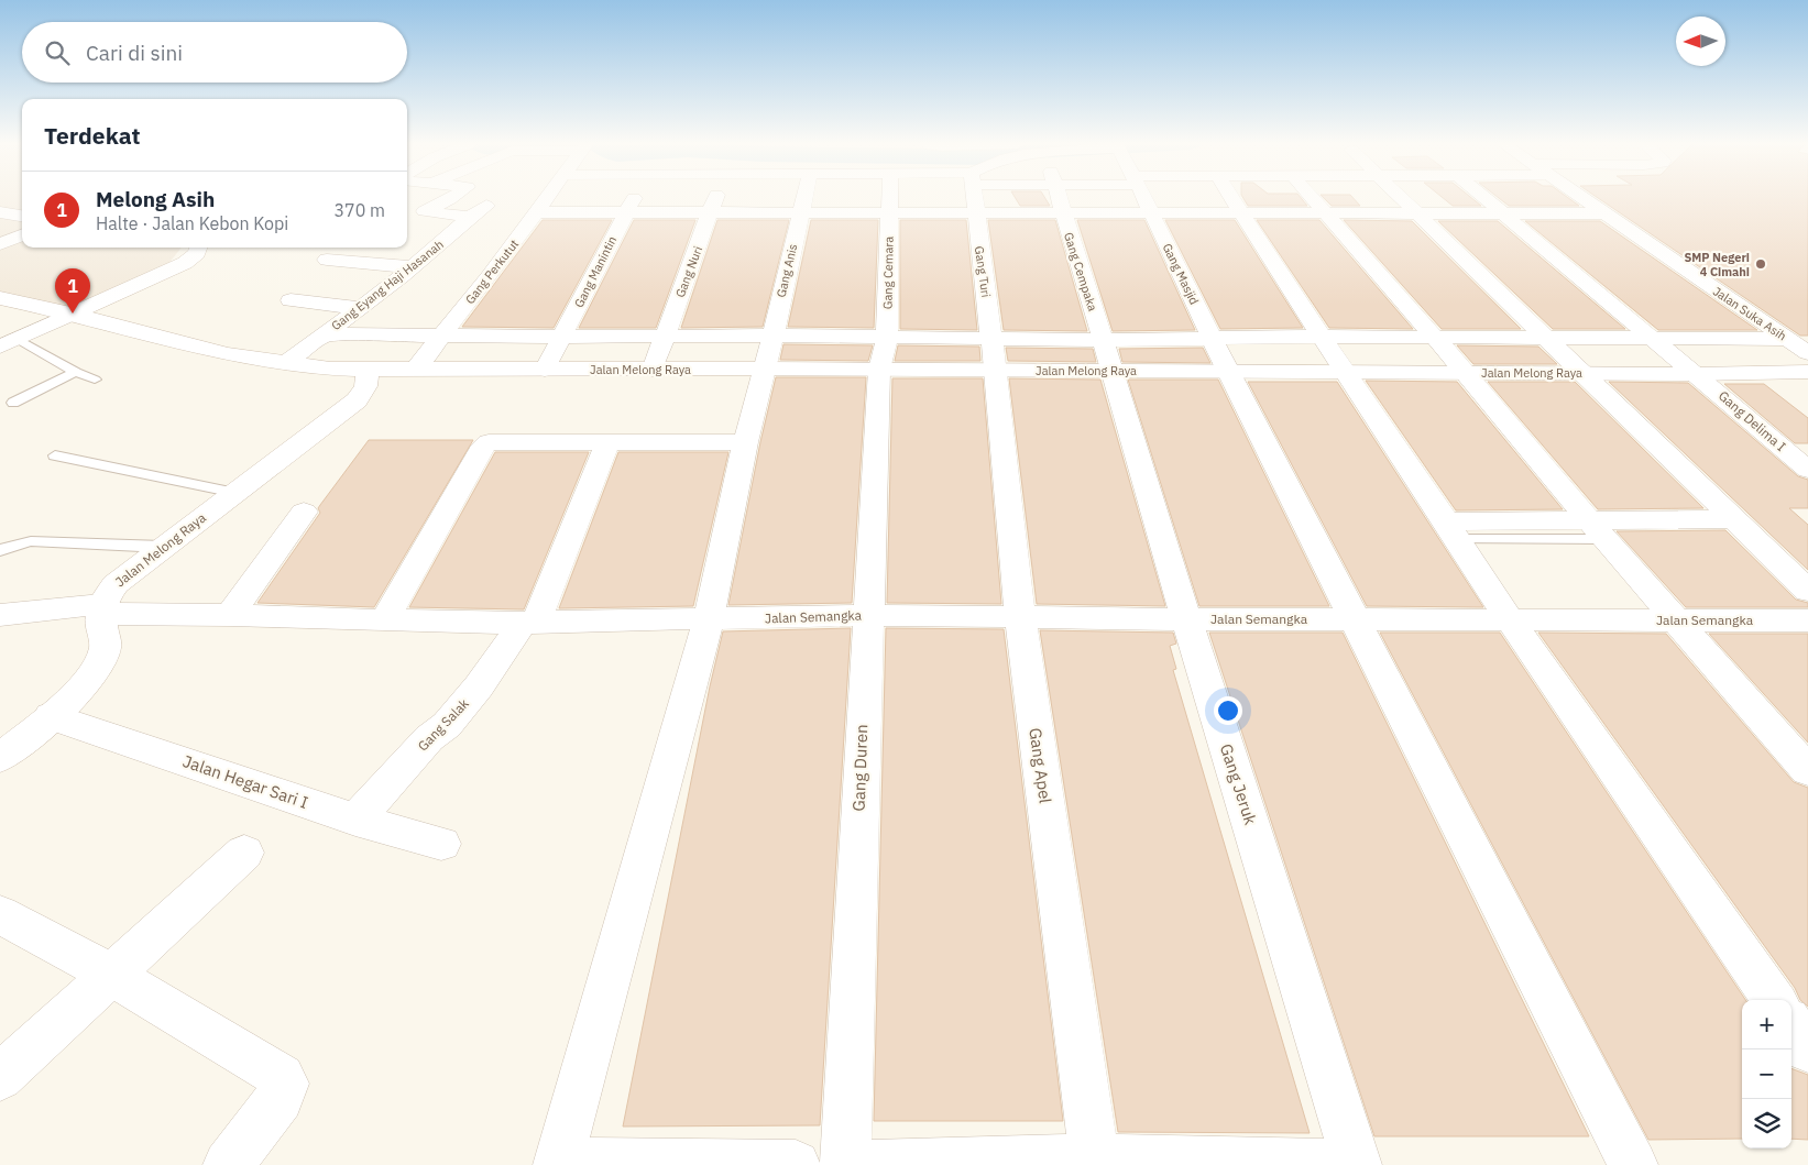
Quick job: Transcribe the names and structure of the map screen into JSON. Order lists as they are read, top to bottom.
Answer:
{
  "streets": {
    "street": [
      "Gang Anis",
      "Gang Perkutut",
      "Gang Manintin",
      "Gang Nuri",
      "Gang Turi",
      "Gang Cempaka",
      "Gang Cemara",
      "Gang Masjid",
      "Gang Eyang Haji Hasanah",
      "Jalan Suka Asih",
      "Jalan Melong Raya",
      "Gang Delima I",
      "Jalan Semangka",
      "Gang Salak",
      "Gang Apel",
      "Gang Duren",
      "Jalan Hegar Sari I",
      "Gang Jeruk"
    ]
  },
  "crossings": [
    ["Gang Anis", "Jalan Melong Raya"],
    ["Gang Anis", "Jalan Semangka"],
    ["Gang Perkutut", "Jalan Melong Raya"],
    ["Gang Manintin", "Jalan Melong Raya"],
    ["Gang Nuri", "Jalan Melong Raya"],
    ["Gang Turi", "Jalan Melong Raya"],
    ["Gang Turi", "Gang Apel"],
    ["Gang Cempaka", "Jalan Melong Raya"],
    ["Gang Cempaka", "Gang Jeruk"],
    ["Gang Cemara", "Jalan Melong Raya"],
    ["Gang Cemara", "Gang Duren"],
    ["Gang Masjid", "Jalan Melong Raya"],
    ["Gang Masjid", "Jalan Semangka"],
    ["Gang Eyang Haji Hasanah", "Jalan Melong Raya"],
    ["Jalan Melong Raya", "Gang Delima I"],
    ["Jalan Melong Raya", "Jalan Semangka"],
    ["Jalan Melong Raya", "Gang Apel"],
    ["Jalan Melong Raya", "Gang Duren"],
    ["Jalan Melong Raya", "Gang Jeruk"],
    ["Jalan Semangka", "Gang Salak"],
    ["Jalan Semangka", "Gang Apel"],
    ["Jalan Semangka", "Gang Duren"],
    ["Jalan Semangka", "Gang Jeruk"],
    ["Gang Salak", "Jalan Hegar Sari I"]
  ],
  "places": ["SMP Negeri 4 Cimahi"],
  "north": "left",
  "page": {
    "search": "Cari di sini",
    "heading": "Terdekat",
    "list": [
      {
        "mark": "1",
        "name": "Melong Asih",
        "note": "Halte · Jalan Kebon Kopi",
        "value": "370 m"
      }
    ],
    "pins": "1",
    "map_buttons": ["+", "−"]
  }
}
